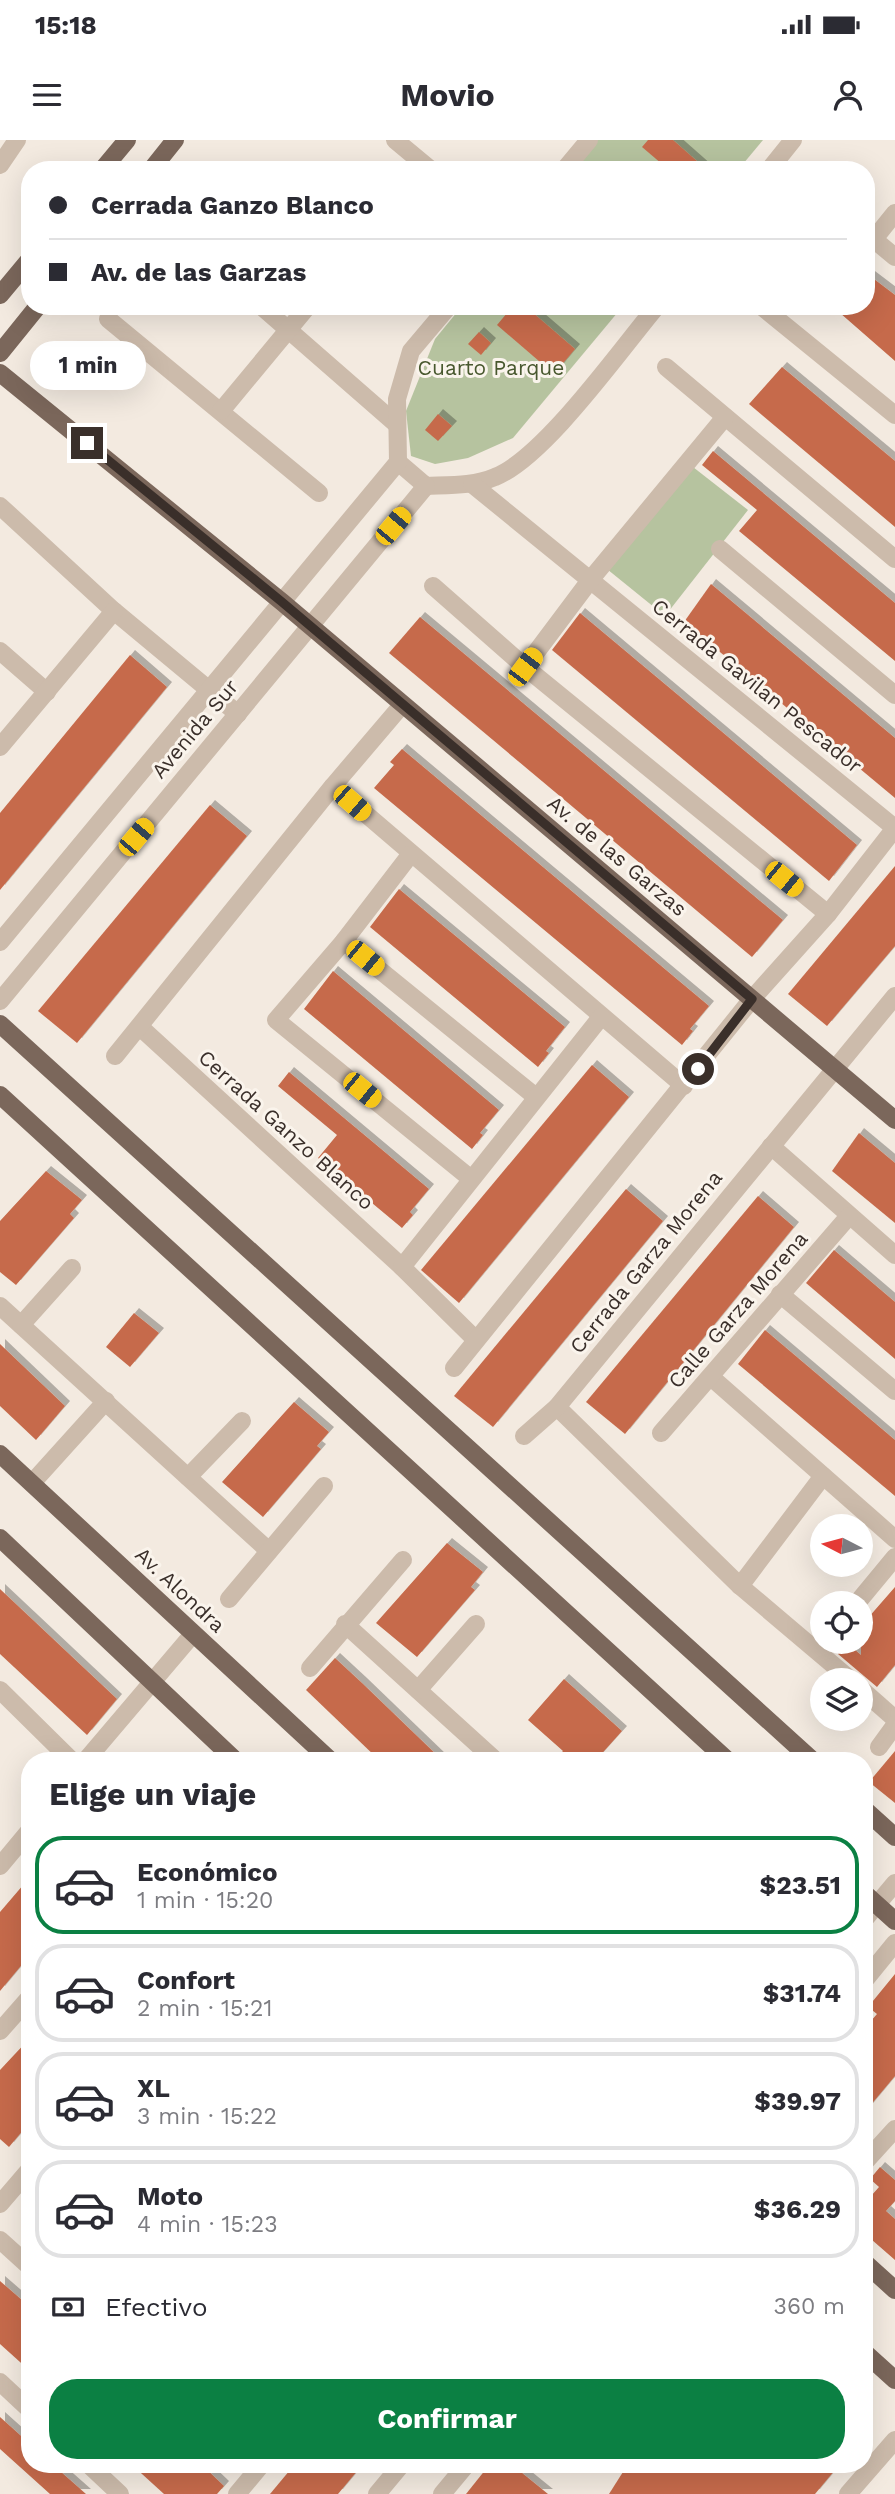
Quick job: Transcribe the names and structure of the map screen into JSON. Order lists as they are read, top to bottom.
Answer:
{
  "streets": {
    "main road": ["Av. de las Garzas", "Av. Alondra"],
    "street": [
      "Cerrada Gavilan Pescador",
      "Avenida Sur",
      "Cerrada Ganzo Blanco",
      "Cerrada Garza Morena",
      "Calle Garza Morena"
    ]
  },
  "crossings": [
    ["Cerrada Gavilan Pescador", "Av. de las Garzas"],
    ["Avenida Sur", "Av. de las Garzas"],
    ["Av. de las Garzas", "Cerrada Garza Morena"]
  ],
  "parks": ["Cuarto Parque"],
  "north": "left",
  "page": {
    "status": "15:18",
    "header": "Movio",
    "banner": ["Cerrada Ganzo Blanco", "Av. de las Garzas"],
    "bubble": "1 min",
    "heading": "Elige un viaje",
    "list": [
      {
        "name": "Económico",
        "note": "1 min · 15:20",
        "value": "$23.51"
      },
      {
        "name": "Confort",
        "note": "2 min · 15:21",
        "value": "$31.74"
      },
      {
        "name": "XL",
        "note": "3 min · 15:22",
        "value": "$39.97"
      },
      {
        "name": "Moto",
        "note": "4 min · 15:23",
        "value": "$36.29"
      }
    ],
    "pay": ["Efectivo", "360 m"],
    "buttons": "Confirmar"
  }
}
